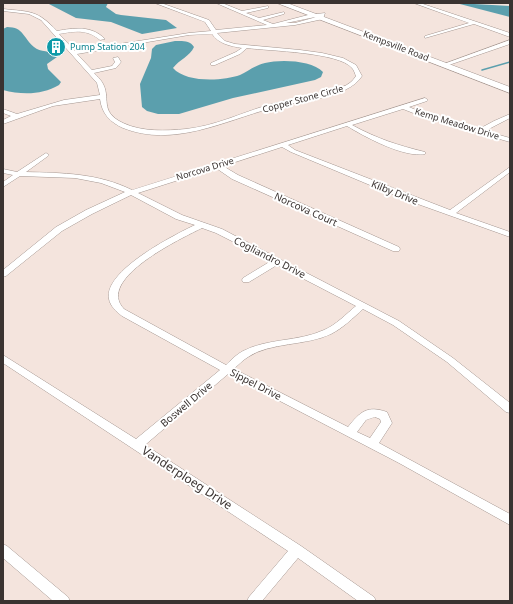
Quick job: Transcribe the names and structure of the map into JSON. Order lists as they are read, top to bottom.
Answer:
{
  "streets": {
    "main road": ["Kempsville Road"],
    "street": [
      "Copper Stone Circle",
      "Kemp Meadow Drive",
      "Norcova Drive",
      "Kilby Drive",
      "Norcova Court",
      "Cogliandro Drive",
      "Sippel Drive",
      "Boswell Drive",
      "Vanderploeg Drive"
    ]
  },
  "crossings": [
    ["Kemp Meadow Drive", "Norcova Drive"],
    ["Norcova Drive", "Kilby Drive"],
    ["Norcova Drive", "Norcova Court"],
    ["Norcova Drive", "Cogliandro Drive"],
    ["Cogliandro Drive", "Sippel Drive"],
    ["Cogliandro Drive", "Boswell Drive"],
    ["Sippel Drive", "Boswell Drive"],
    ["Boswell Drive", "Vanderploeg Drive"]
  ],
  "places": {
    "building": ["Pump Station 204"]
  }
}
